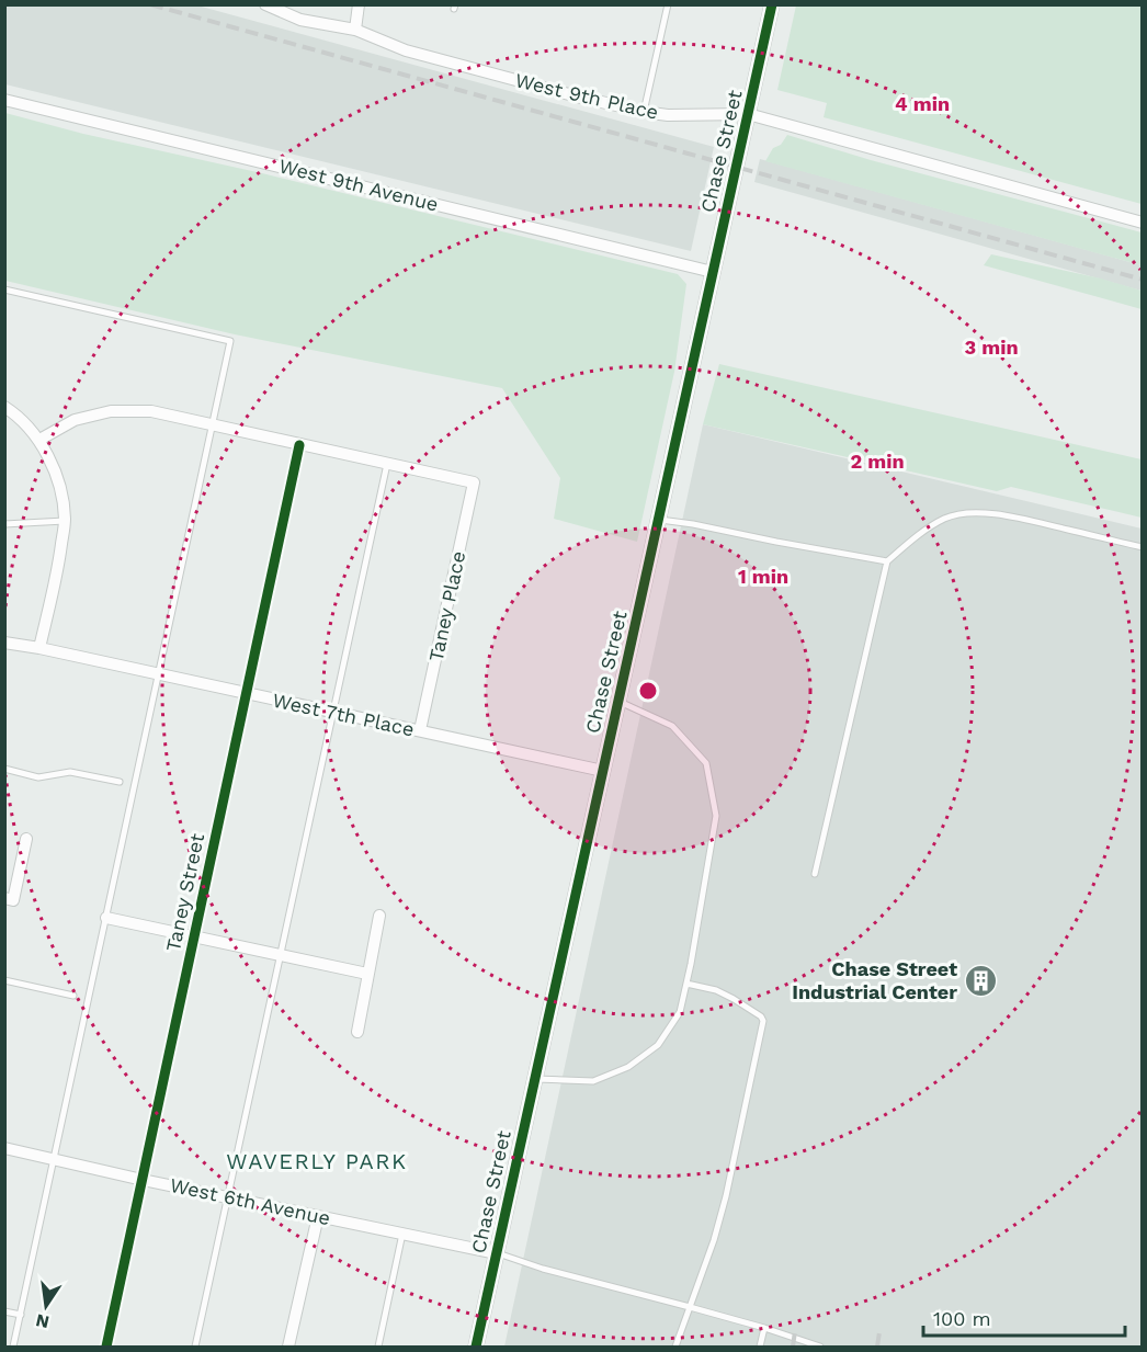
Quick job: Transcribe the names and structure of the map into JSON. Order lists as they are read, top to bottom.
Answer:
{
  "streets": {
    "street": [
      "West 9th Place",
      "Chase Street",
      "West 9th Avenue",
      "Taney Place",
      "West 7th Place",
      "Taney Street",
      "West 6th Avenue"
    ]
  },
  "crossings": [
    ["West 9th Place", "Chase Street"],
    ["Chase Street", "West 9th Avenue"],
    ["Chase Street", "West 7th Place"],
    ["Chase Street", "West 6th Avenue"],
    ["Taney Place", "West 7th Place"],
    ["West 7th Place", "Taney Street"],
    ["Taney Street", "West 6th Avenue"]
  ],
  "districts": ["WAVERLY PARK"],
  "places": {
    "building": ["Chase Street Industrial Center"]
  },
  "scale_bar": "100 m",
  "north": "bottom",
  "rings": [
    "4 min",
    "3 min",
    "2 min",
    "1 min"
  ]
}
